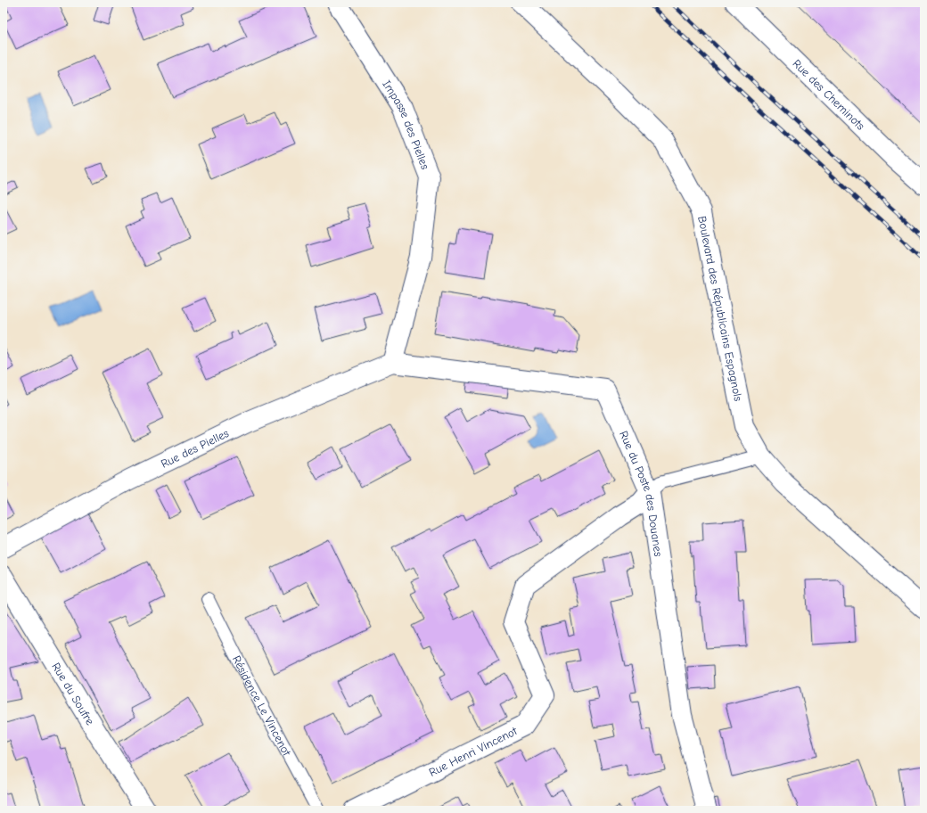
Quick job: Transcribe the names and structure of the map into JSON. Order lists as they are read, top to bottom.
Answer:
{
  "streets": {
    "street": [
      "Rue des Cheminots",
      "Impasse des Pielles",
      "Boulevard des Républicains Espagnols",
      "Rue des Pielles",
      "Rue du Poste des Douanes",
      "Rue du Soufre",
      "Rue Henri Vincenot"
    ],
    "lane": ["Résidence Le Vincenot"]
  },
  "crossings": [
    ["Impasse des Pielles", "Rue des Pielles"],
    ["Impasse des Pielles", "Rue du Poste des Douanes"],
    ["Rue des Pielles", "Rue du Poste des Douanes"],
    ["Rue du Poste des Douanes", "Rue Henri Vincenot"]
  ]
}
